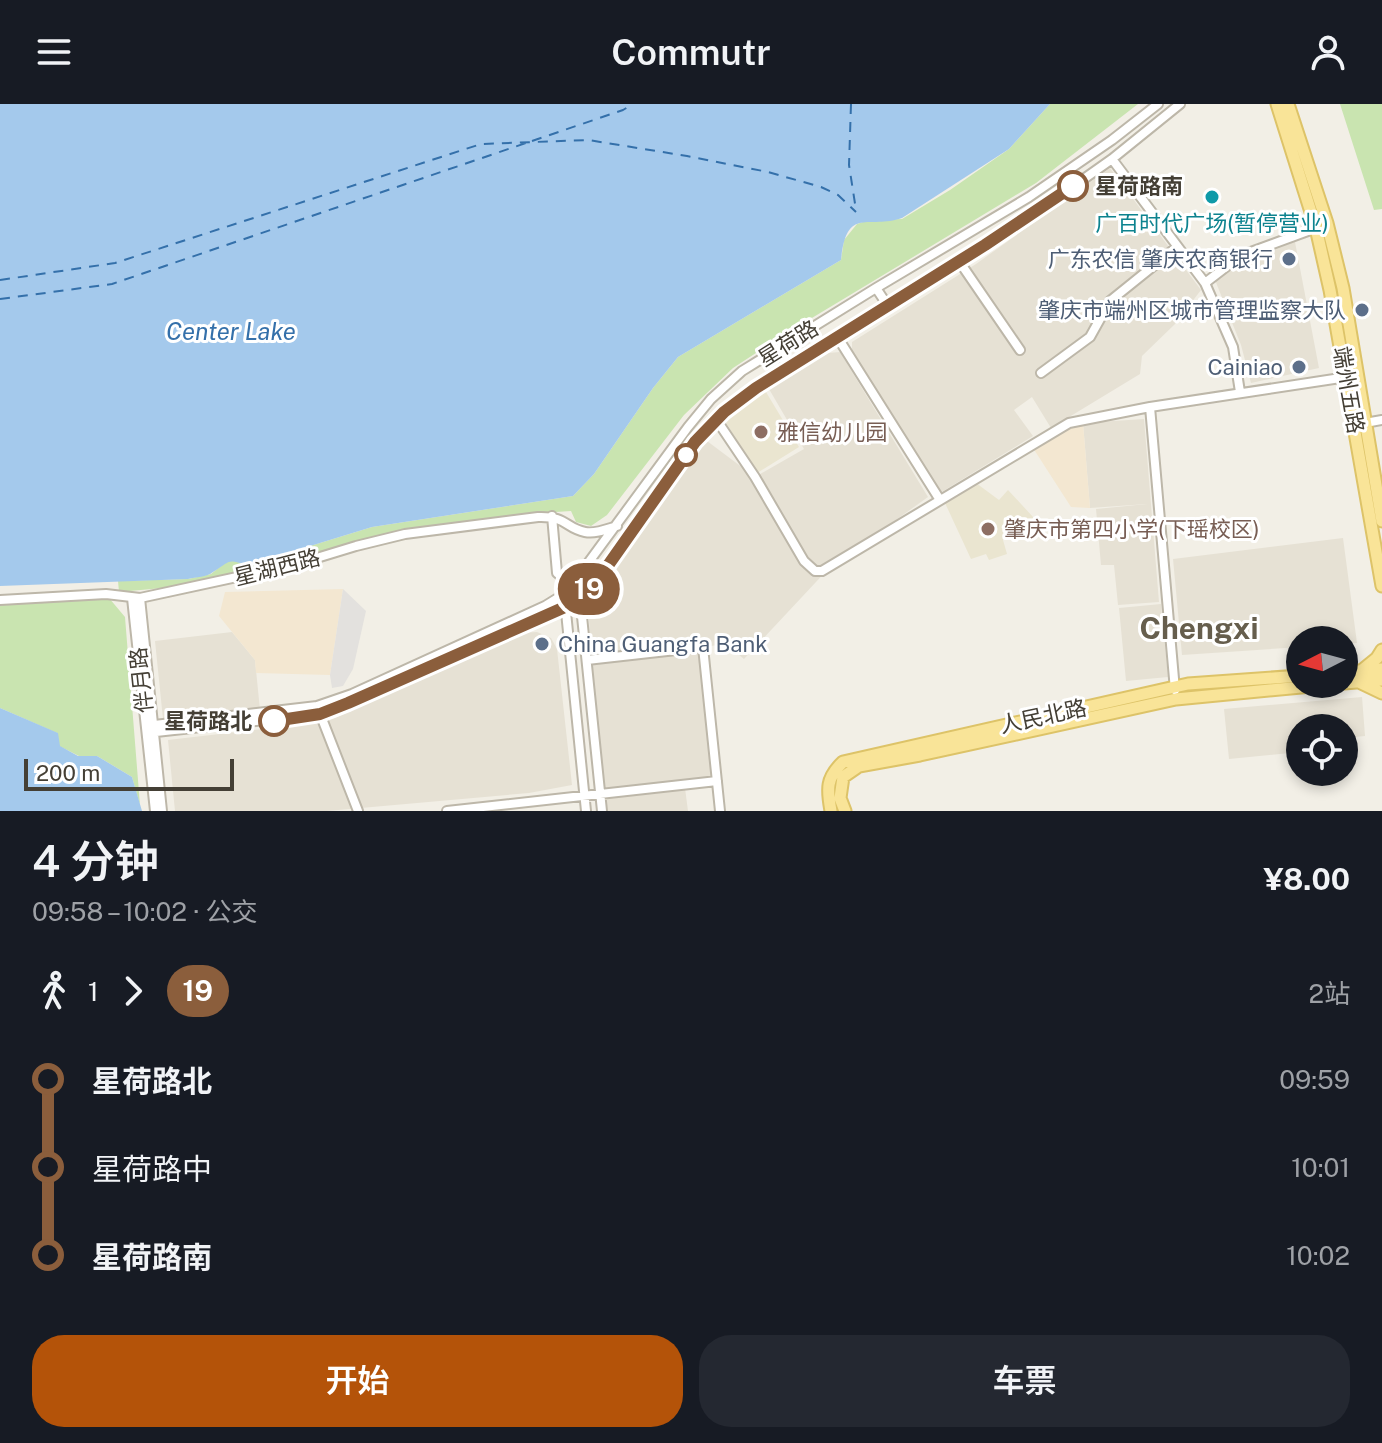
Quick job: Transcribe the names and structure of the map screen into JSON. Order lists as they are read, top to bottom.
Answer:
{
  "streets": {
    "main road": ["端州五路", "人民北路"],
    "street": ["星荷路", "星湖西路", "伴月路"]
  },
  "crossings": [
    ["星荷路", "伴月路"],
    ["星湖西路", "伴月路"]
  ],
  "districts": ["Chengxi"],
  "water": ["Center Lake"],
  "places": [
    "星荷路南",
    "广百时代广场(暂停营业)",
    "广东农信 肇庆农商银行",
    "肇庆市端州区城市管理监察大队",
    "Cainiao",
    "雅信幼儿园",
    "肇庆市第四小学(下瑶校区)",
    "China Guangfa Bank",
    "星荷路北"
  ],
  "lines": ["bus line 19"],
  "scale_bar": "200 m",
  "north": "left",
  "page": {
    "header": "Commutr",
    "on_map": "19",
    "scale": "200 m",
    "heading": ["4 分钟", "09:58 – 10:02 · 公交", "¥8.00"],
    "legs": ["1", "19", "2站"],
    "list": [
      {
        "name": "星荷路北",
        "value": "09:59"
      },
      {
        "name": "星荷路中",
        "value": "10:01"
      },
      {
        "name": "星荷路南",
        "value": "10:02"
      }
    ],
    "buttons": ["开始", "车票"]
  }
}
